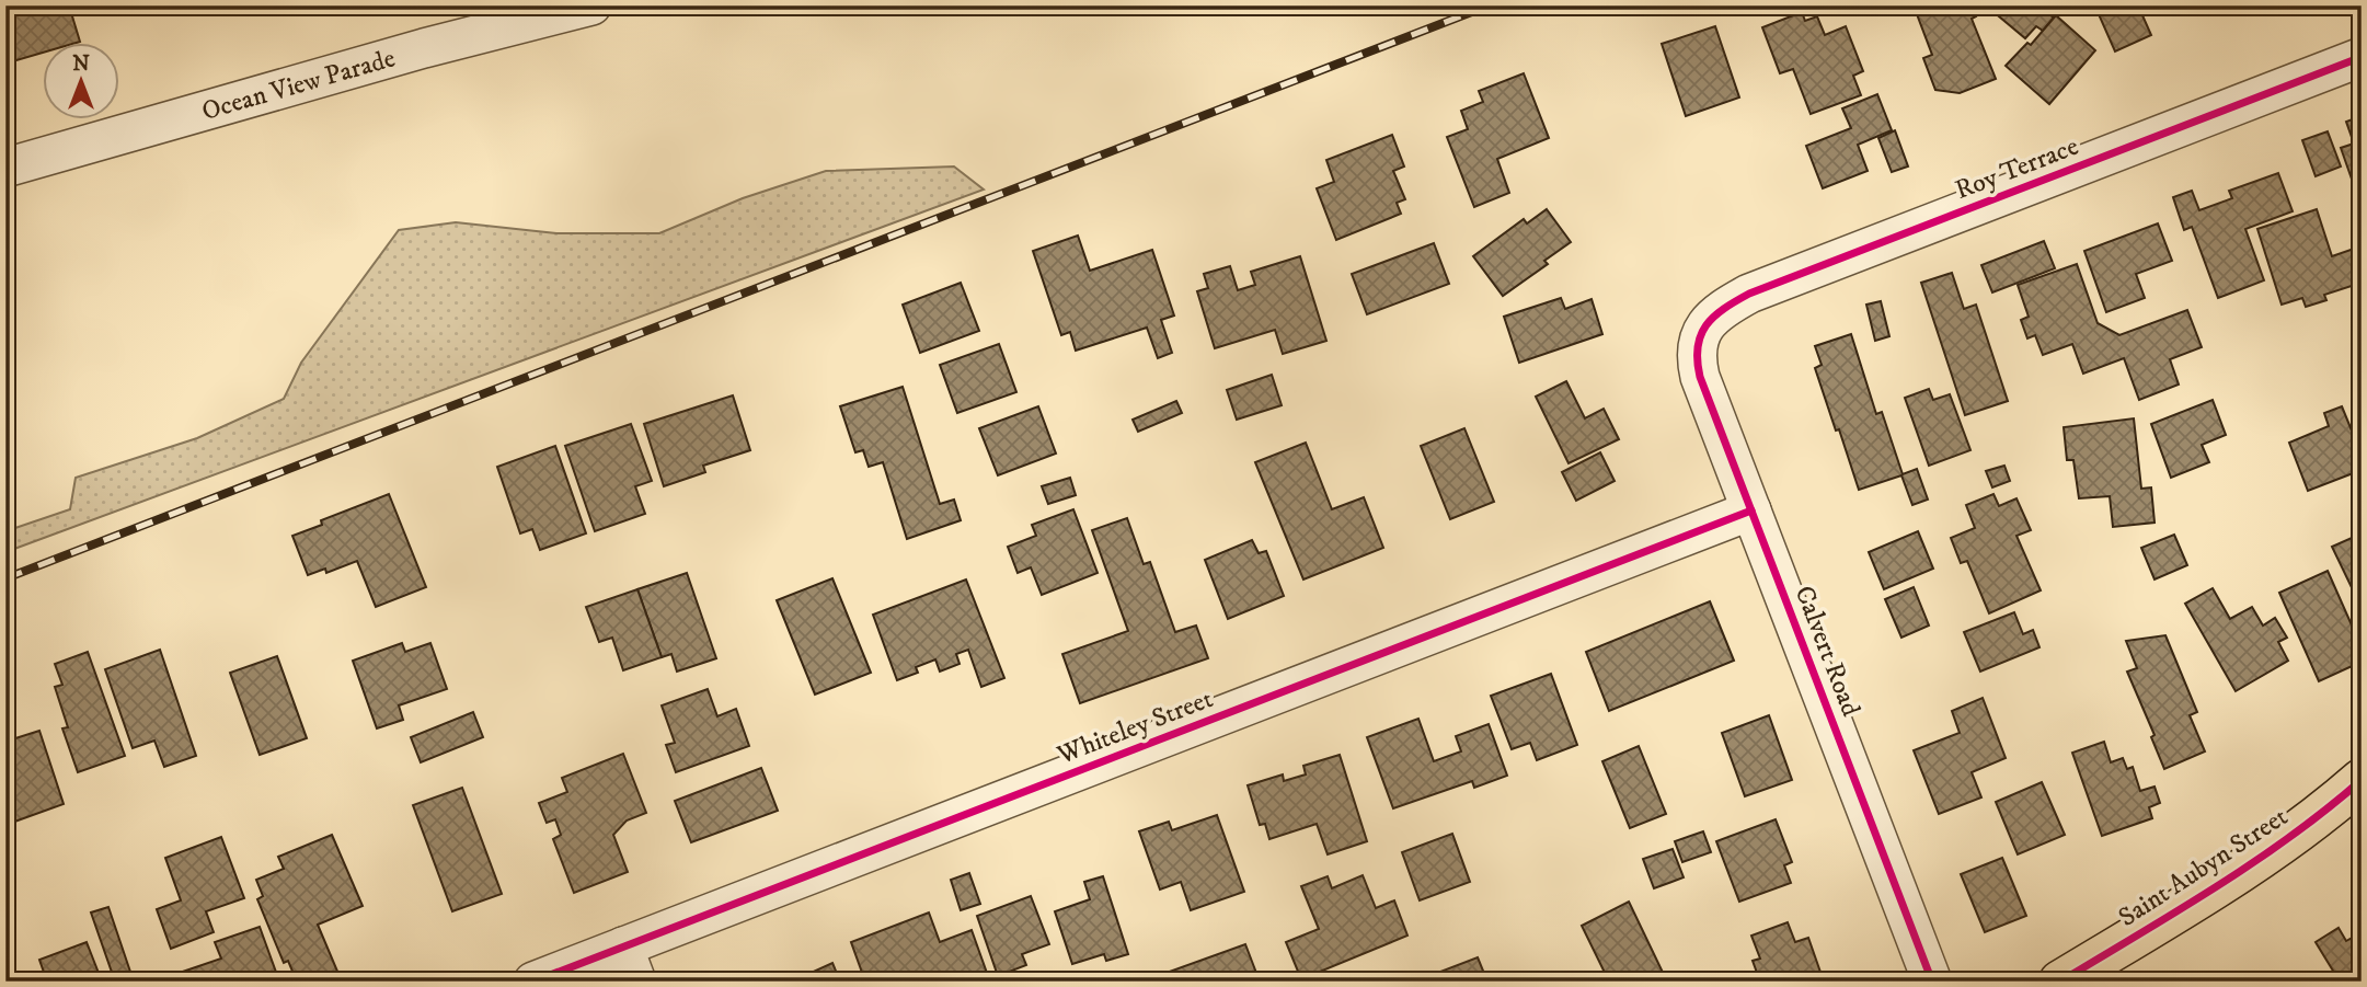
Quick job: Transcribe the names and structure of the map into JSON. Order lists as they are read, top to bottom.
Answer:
{
  "streets": {
    "highway": ["Saint Aubyn Street"],
    "street": [
      "Ocean View Parade",
      "Roy Terrace",
      "Calvert Road",
      "Whiteley Street"
    ]
  },
  "crossings": [
    ["Roy Terrace", "Calvert Road"],
    ["Calvert Road", "Whiteley Street"]
  ],
  "north": "top"
}
